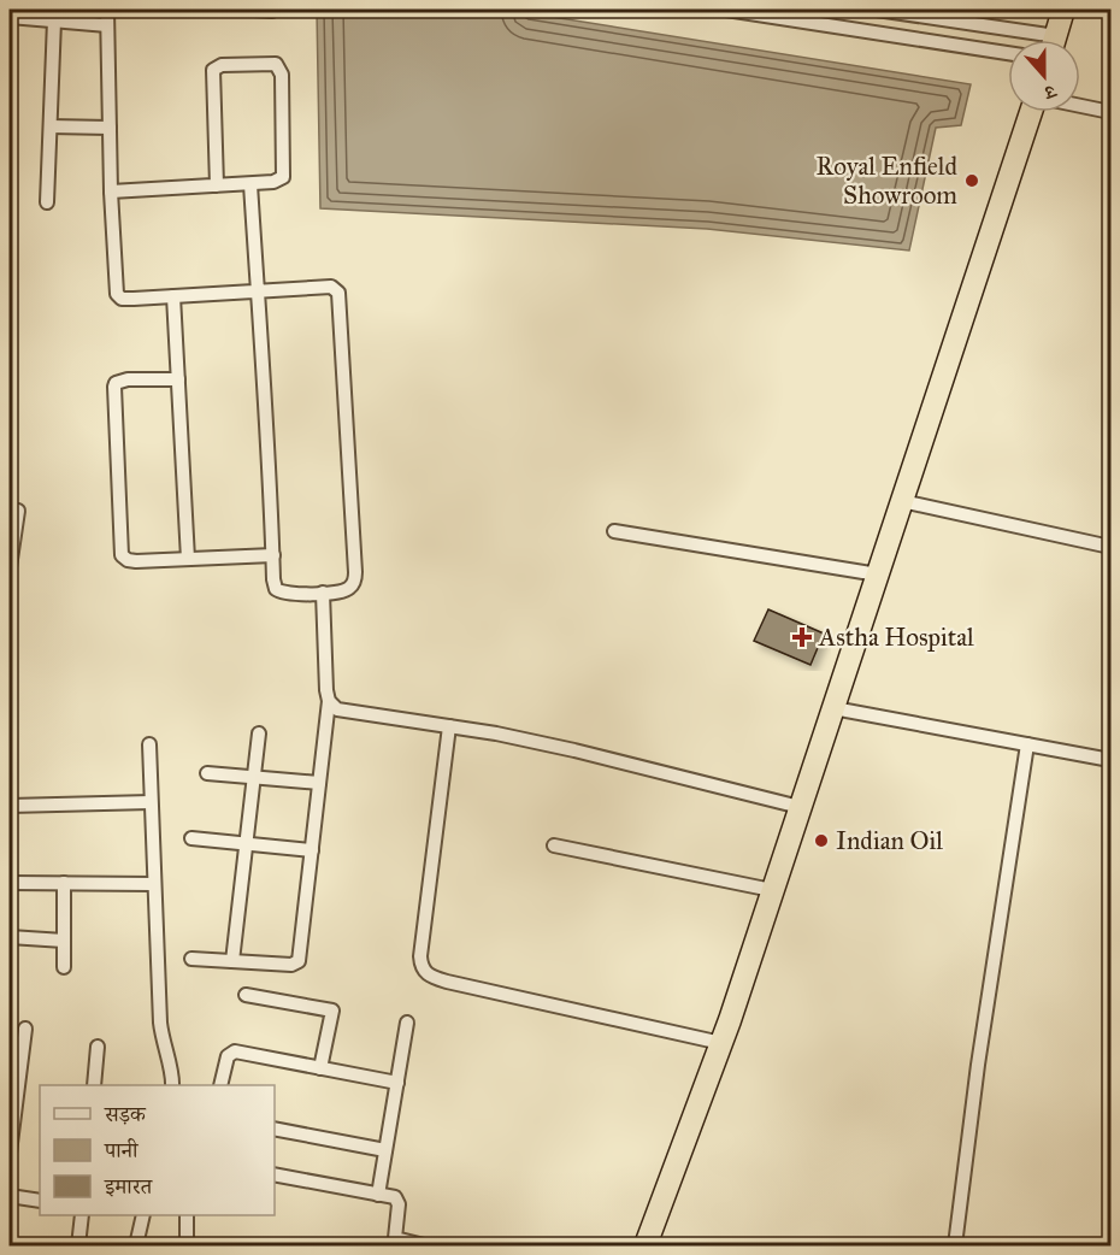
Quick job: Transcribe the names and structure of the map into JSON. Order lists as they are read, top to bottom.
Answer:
{
  "places": {
    "other": ["Royal Enfield Showroom", "Indian Oil"],
    "health": ["Astha Hospital"]
  },
  "legend": ["सड़क", "पानी", "इमारत"],
  "north": "bottom"
}
